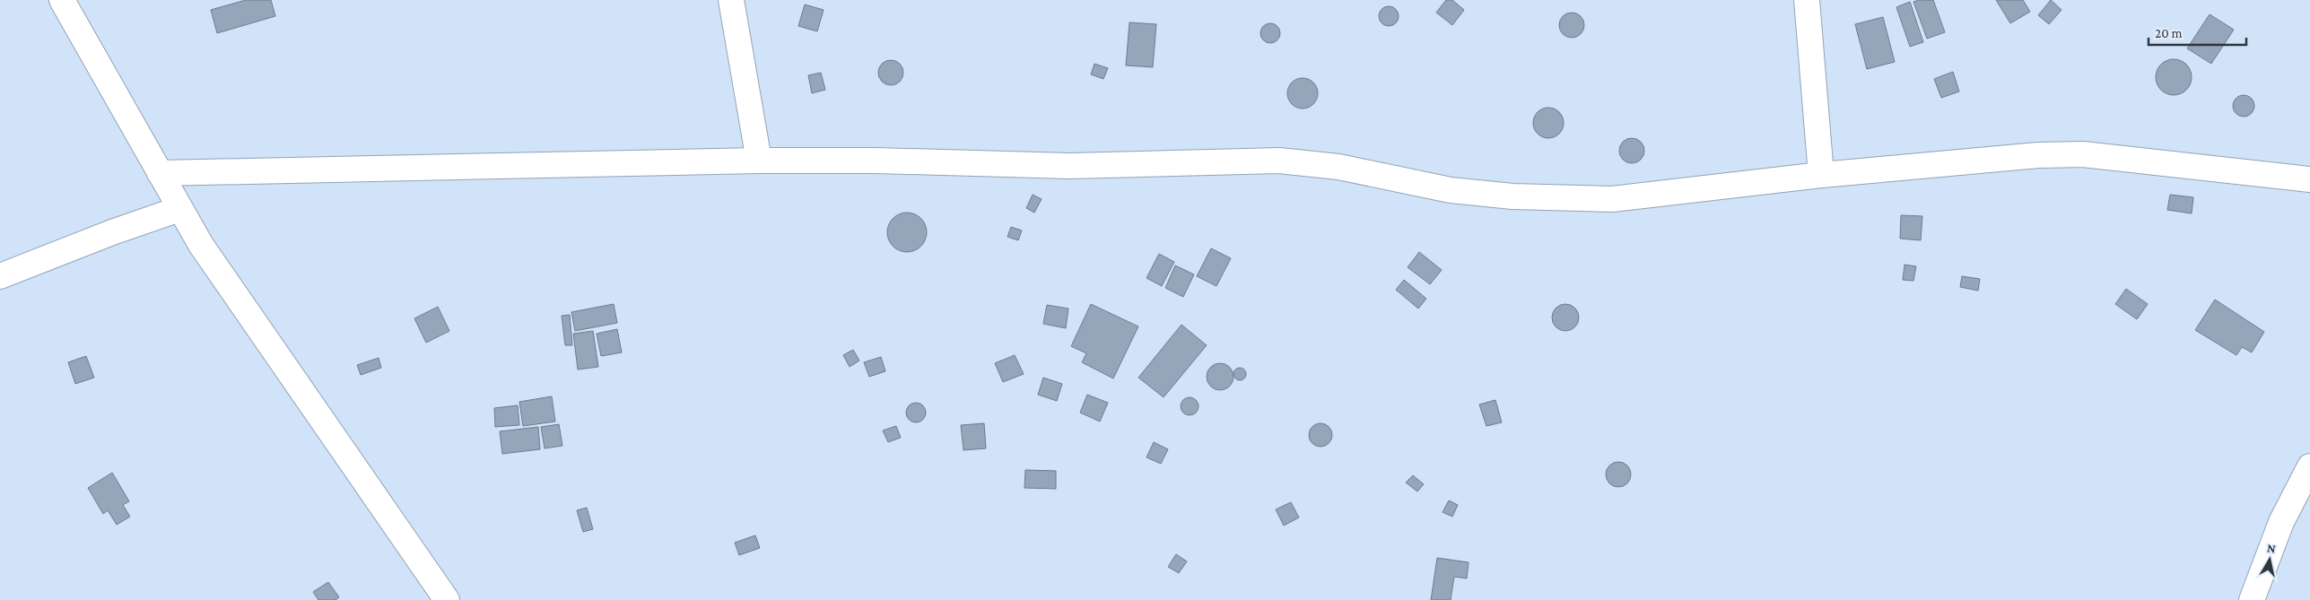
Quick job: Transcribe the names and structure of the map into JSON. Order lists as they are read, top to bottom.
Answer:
{
  "scale_bar": "20 m",
  "north": "top"
}
